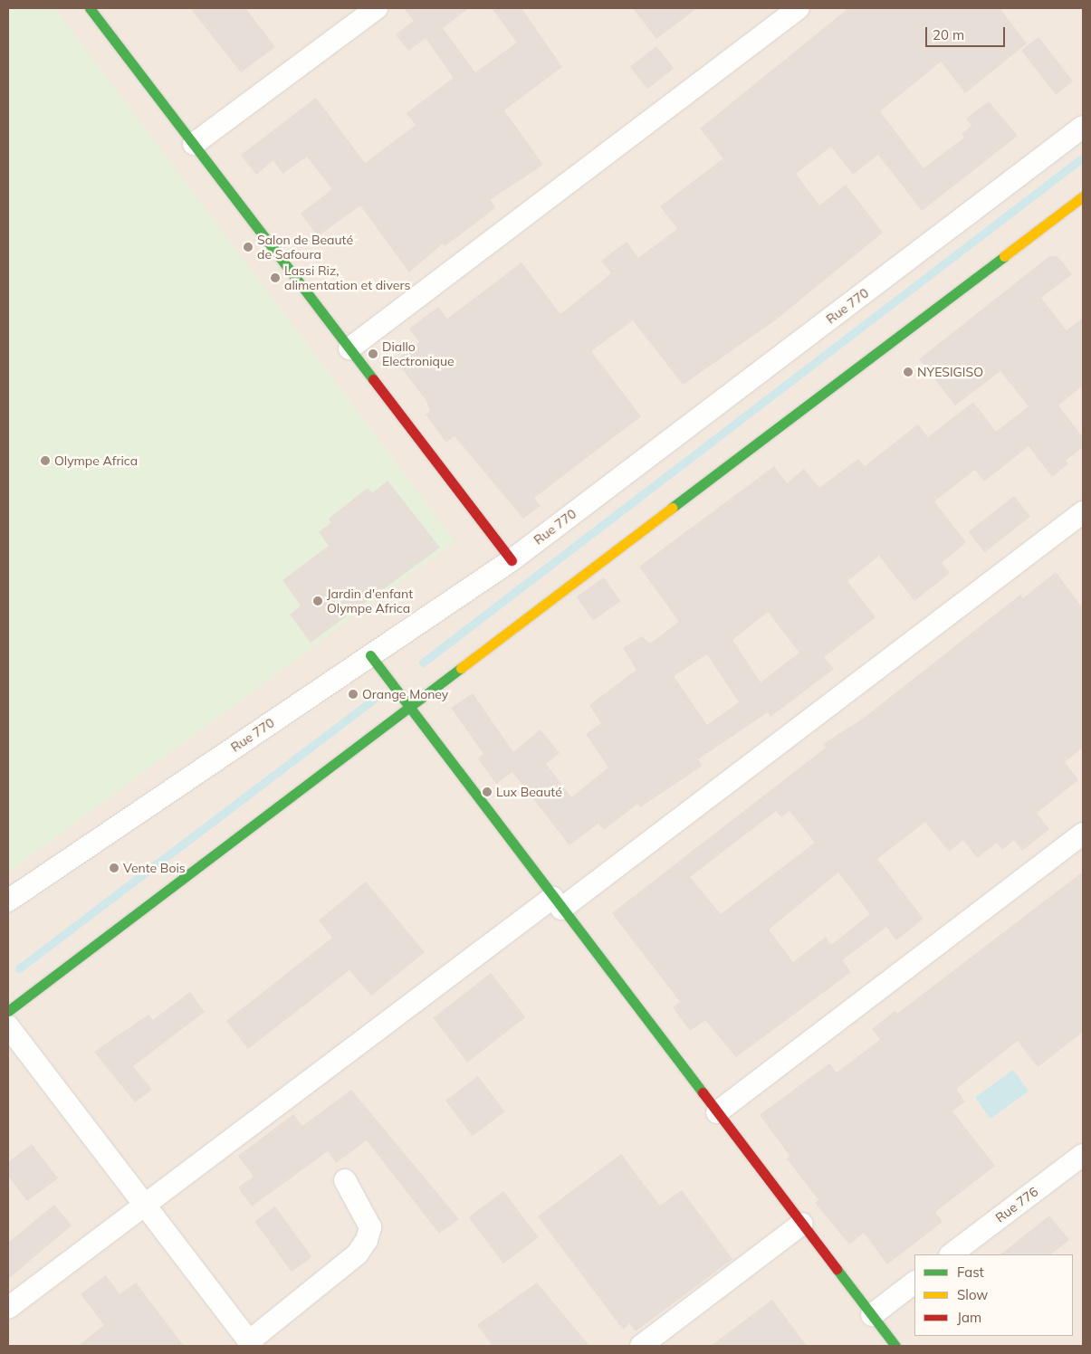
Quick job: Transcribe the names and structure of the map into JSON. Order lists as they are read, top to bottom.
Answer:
{
  "streets": {
    "street": ["Rue 770", "Rue 776"]
  },
  "places": [
    "Salon de Beauté de Safoura",
    "Lassi Riz, alimentation et divers",
    "Diallo Electronique",
    "NYESIGISO",
    "Olympe Africa",
    "Jardin d'enfant Olympe Africa",
    "Orange Money",
    "Lux Beauté",
    "Vente Bois"
  ],
  "legend": ["Fast", "Slow", "Jam"],
  "scale_bar": "20 m"
}
